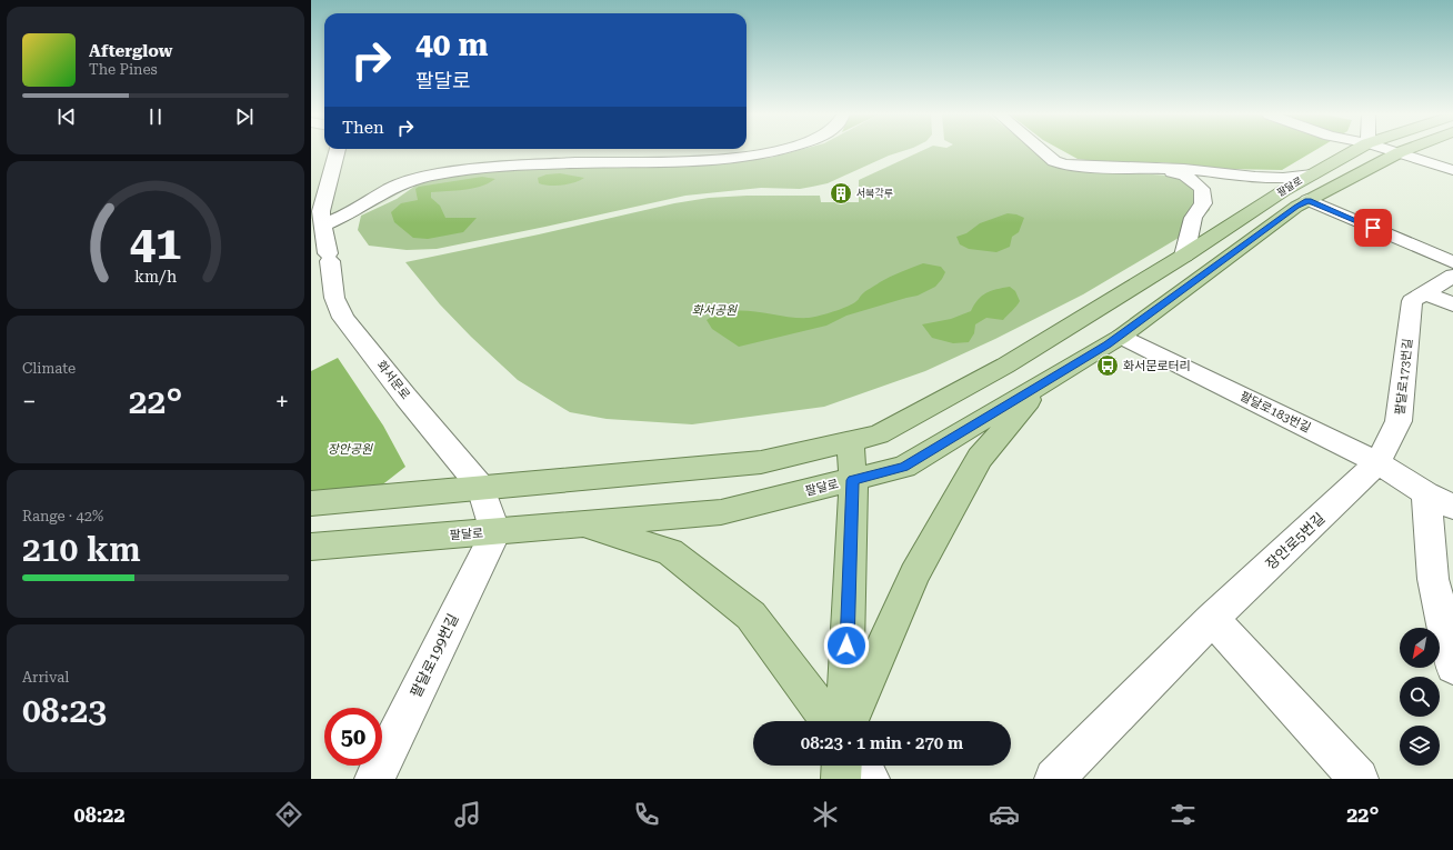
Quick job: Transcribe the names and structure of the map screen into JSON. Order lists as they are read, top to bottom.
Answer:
{
  "streets": {
    "main road": ["팔달로"],
    "street": [
      "팔달로173번길",
      "화서문로",
      "팔달로183번길",
      "장안로5번길",
      "팔달로199번길"
    ]
  },
  "crossings": [
    ["팔달로", "팔달로183번길"],
    ["팔달로", "팔달로199번길"],
    ["팔달로173번길", "팔달로183번길"],
    ["팔달로173번길", "장안로5번길"],
    ["팔달로183번길", "장안로5번길"]
  ],
  "parks": ["화서공원", "장안공원"],
  "places": {
    "building": ["서북각루"],
    "bus stop": ["화서문로터리"]
  },
  "north": "bottom left",
  "page": {
    "turn": ["40 m", "팔달로"],
    "song": ["Afterglow", "The Pines"],
    "then": "Then",
    "tile": [
      "Climate",
      ["Range · 42%", "210 km"],
      ["Arrival", "08:23"]
    ],
    "heat": ["−", "22°", "+"],
    "limit": "50",
    "trip": "08:23 · 1 min · 270 m",
    "tabs": ["08:22", "22°"],
    "gauge": ["41", "km/h"]
  }
}
